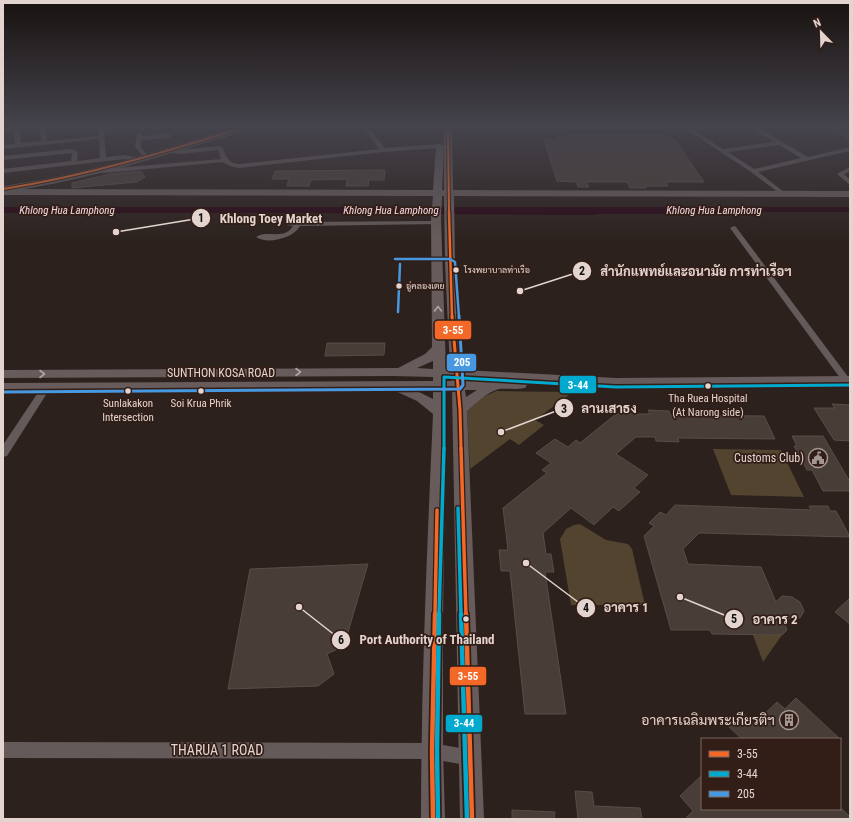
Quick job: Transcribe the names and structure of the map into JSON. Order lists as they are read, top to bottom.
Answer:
{
  "streets": {
    "street": ["SUNTHON KOSA ROAD", "THARUA 1 ROAD"]
  },
  "water": ["Khlong Hua Lamphong"],
  "places": {
    "other": [
      "Khlong Toey Market",
      "โรงพยาบาลท่าเรือ",
      "อู่คลองเตย",
      "สำนักแพทย์และอนามัย การท่าเรือฯ",
      "Tha Ruea Hospital (At Narong side)",
      "Sunlakakon Intersection",
      "Soi Krua Phrik",
      "ลานเสาธง",
      "อาคาร 1",
      "อาคาร 2",
      "Port Authority of Thailand"
    ],
    "public building": ["Customs Club)"],
    "building": ["อาคารเฉลิมพระเกียรติฯ"]
  },
  "lines": ["transit line 3-55", "transit line 205", "transit line 3-44"],
  "legend": ["3-55", "3-44", "205"],
  "north": "top left"
}
